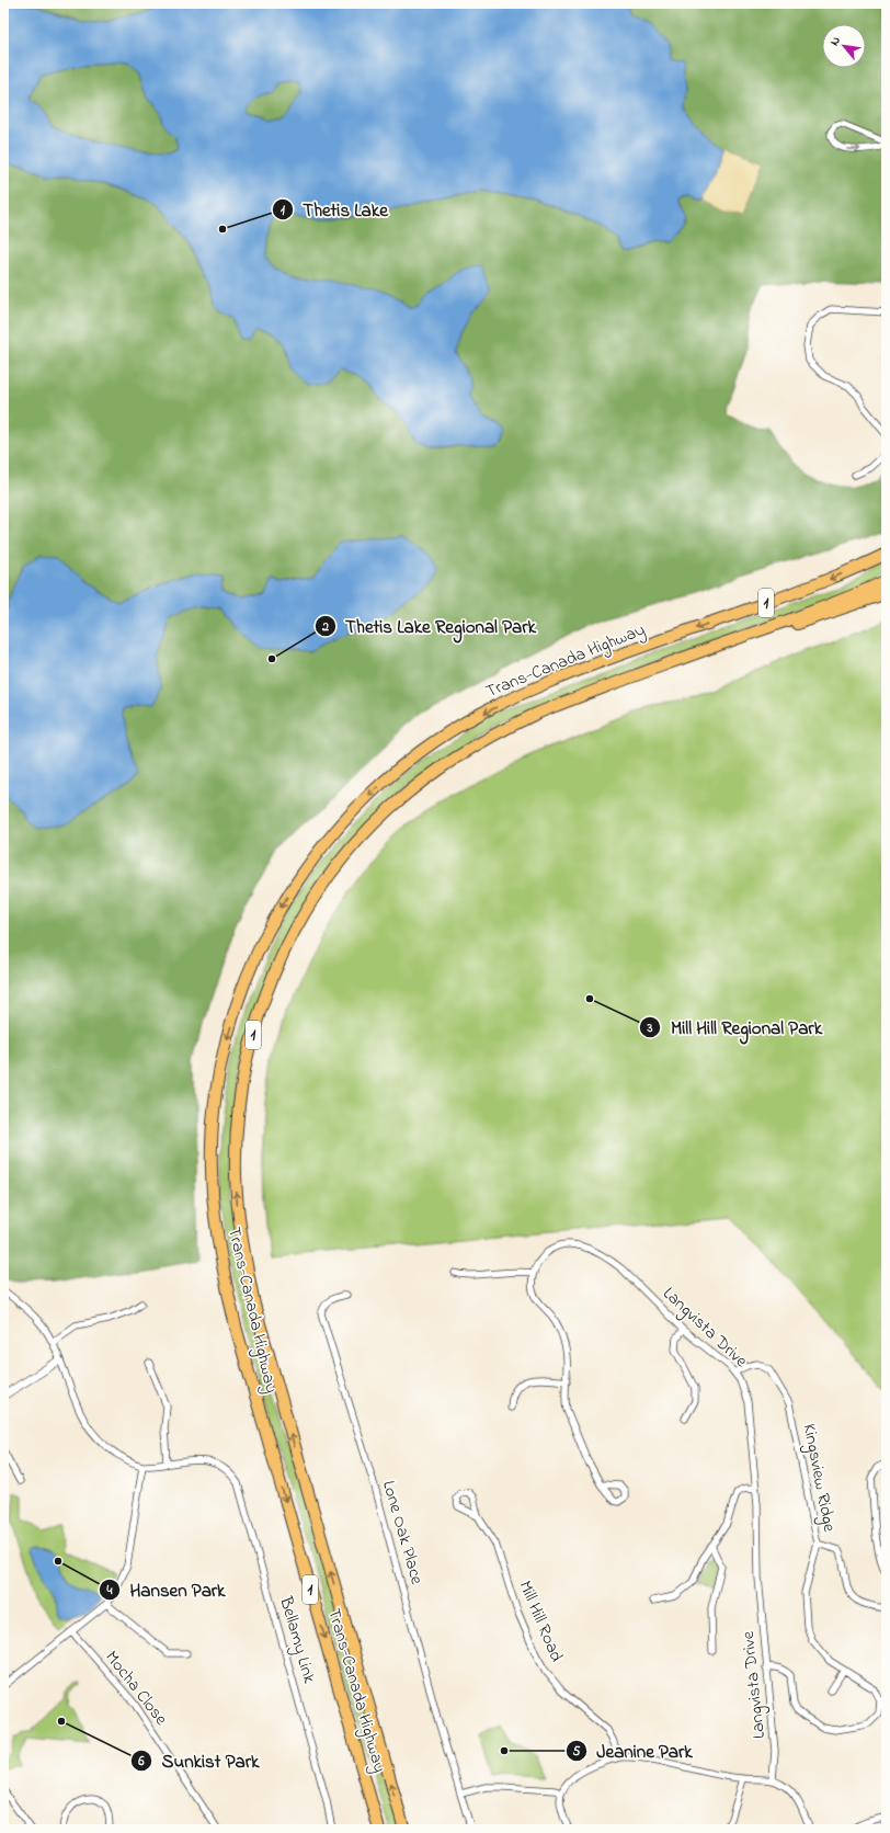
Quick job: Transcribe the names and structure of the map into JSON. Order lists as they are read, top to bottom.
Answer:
{
  "streets": {
    "highway": ["1", "Trans-Canada Highway"],
    "street": [
      "Langvista Drive",
      "Kingsview Ridge",
      "Lone Oak Place",
      "Mill Hill Road",
      "Bellamy Link",
      "Mocha Close"
    ]
  },
  "crossings": [
    ["Langvista Drive", "Kingsview Ridge"]
  ],
  "places": [
    "Thetis Lake",
    "Thetis Lake Regional Park",
    "Mill Hill Regional Park",
    "Hansen Park",
    "Sunkist Park",
    "Jeanine Park"
  ],
  "north": "top left"
}
